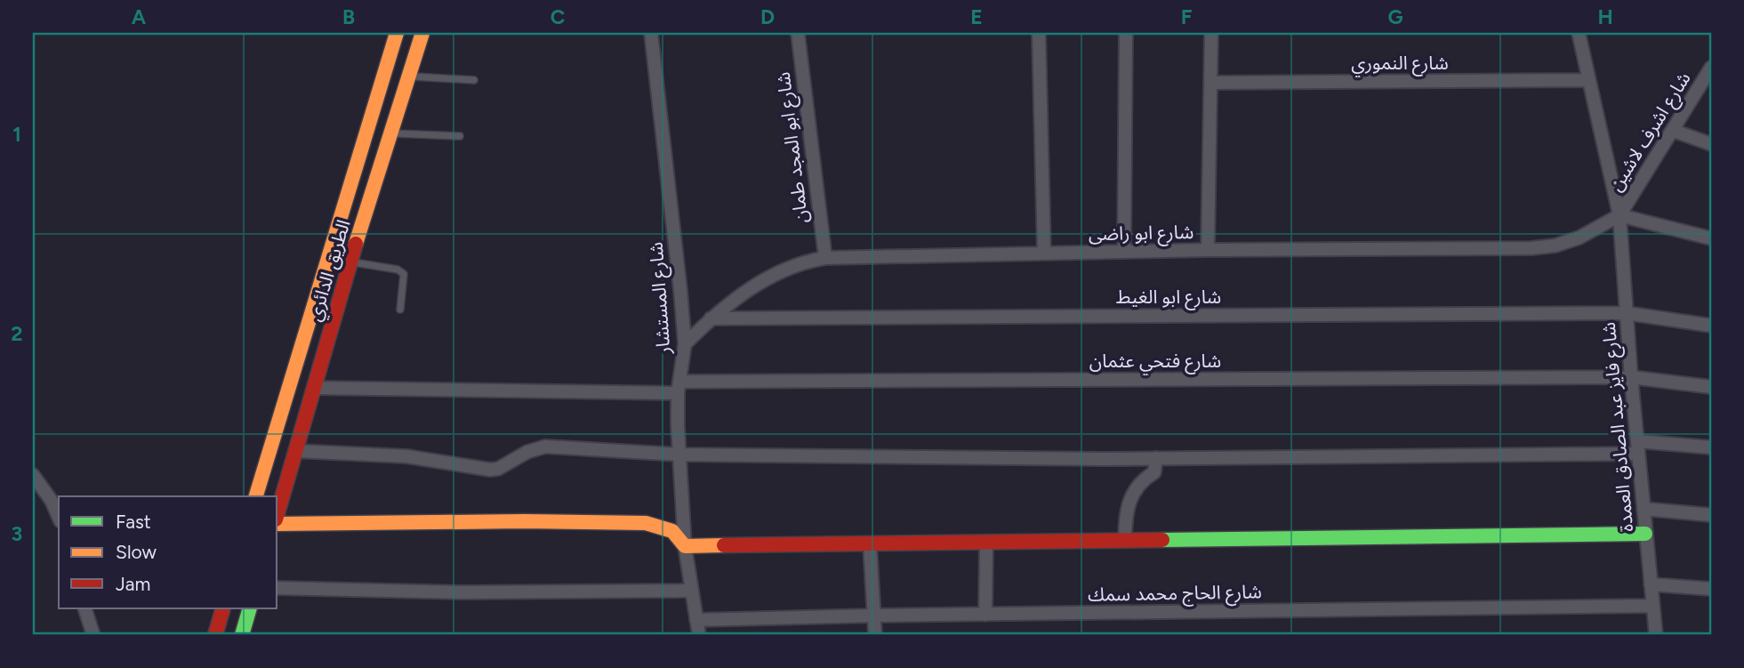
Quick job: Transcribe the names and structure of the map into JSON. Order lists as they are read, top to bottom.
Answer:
{
  "streets": {
    "main road": ["الطريق الدائري"],
    "street": [
      "شارع النموري",
      "شارع اشرف لاشين",
      "شارع ابو المجد طمان",
      "شارع ابو راضى",
      "شارع ابو الغيط",
      "شارع المستشار",
      "شارع فتحي عثمان",
      "شارع فايز عبد الصادق العمدة",
      "شارع الحاج محمد سمك"
    ]
  },
  "crossings": [
    ["شارع النموري", "شارع فايز عبد الصادق العمدة"],
    ["شارع اشرف لاشين", "شارع ابو راضى"],
    ["شارع اشرف لاشين", "شارع فايز عبد الصادق العمدة"],
    ["شارع ابو المجد طمان", "شارع ابو راضى"],
    ["شارع ابو راضى", "شارع ابو الغيط"],
    ["شارع ابو راضى", "شارع المستشار"],
    ["شارع ابو راضى", "شارع فايز عبد الصادق العمدة"],
    ["الطريق الدائري", "شارع فتحي عثمان"],
    ["شارع ابو الغيط", "شارع فايز عبد الصادق العمدة"],
    ["شارع المستشار", "شارع فتحي عثمان"],
    ["شارع المستشار", "شارع الحاج محمد سمك"],
    ["شارع فتحي عثمان", "شارع فايز عبد الصادق العمدة"],
    ["شارع فايز عبد الصادق العمدة", "شارع الحاج محمد سمك"]
  ],
  "legend": ["Fast", "Slow", "Jam"],
  "grid": {
    "columns": [
      "A",
      "B",
      "C",
      "D",
      "E",
      "F",
      "G",
      "H"
    ],
    "rows": ["1", "2", "3"]
  }
}
